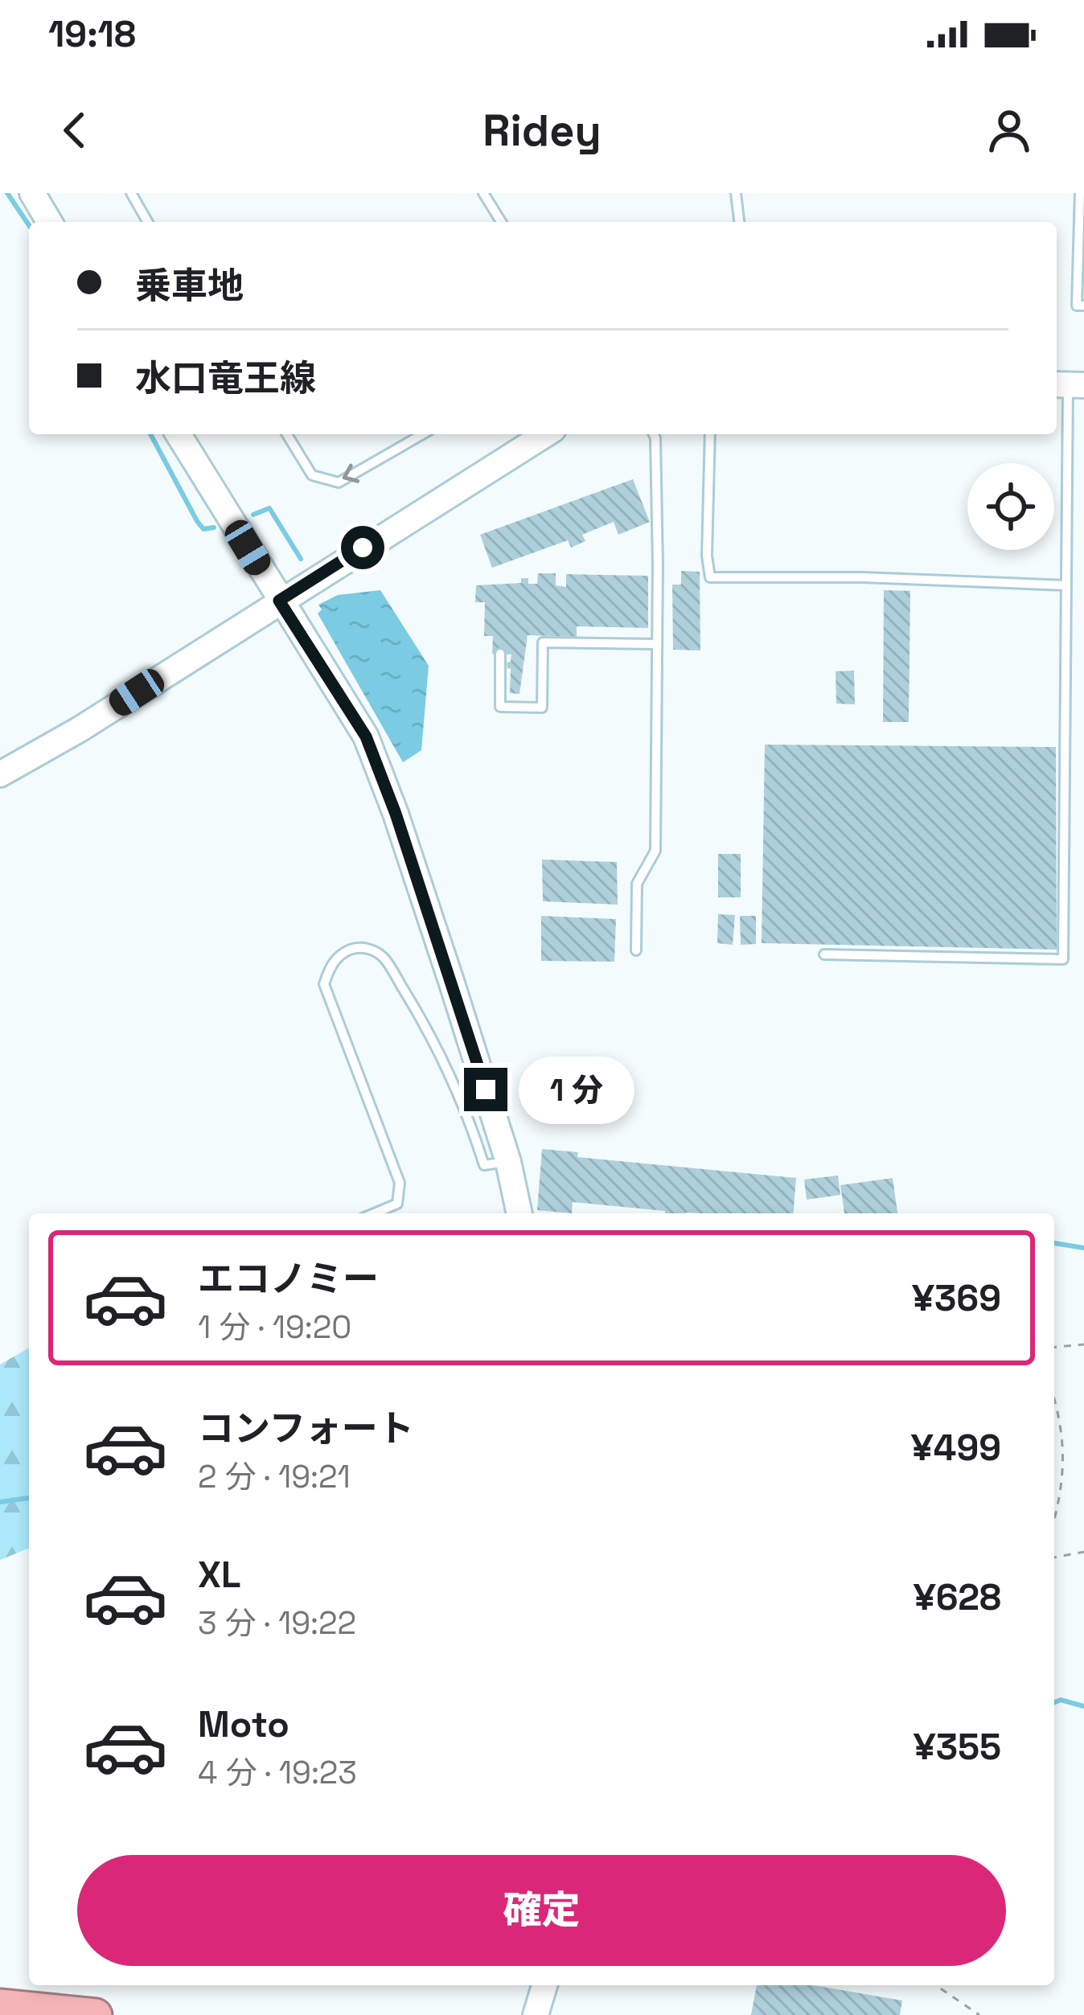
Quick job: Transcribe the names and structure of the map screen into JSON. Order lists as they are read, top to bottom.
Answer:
{
  "page": {
    "status": "19:18",
    "header": "Ridey",
    "banner": ["乗車地", "水口竜王線"],
    "bubble": "1 分",
    "list": [
      {
        "name": "エコノミー",
        "note": "1 分 · 19:20",
        "value": "¥369"
      },
      {
        "name": "コンフォート",
        "note": "2 分 · 19:21",
        "value": "¥499"
      },
      {
        "name": "XL",
        "note": "3 分 · 19:22",
        "value": "¥628"
      },
      {
        "name": "Moto",
        "note": "4 分 · 19:23",
        "value": "¥355"
      }
    ],
    "buttons": "確定"
  }
}
